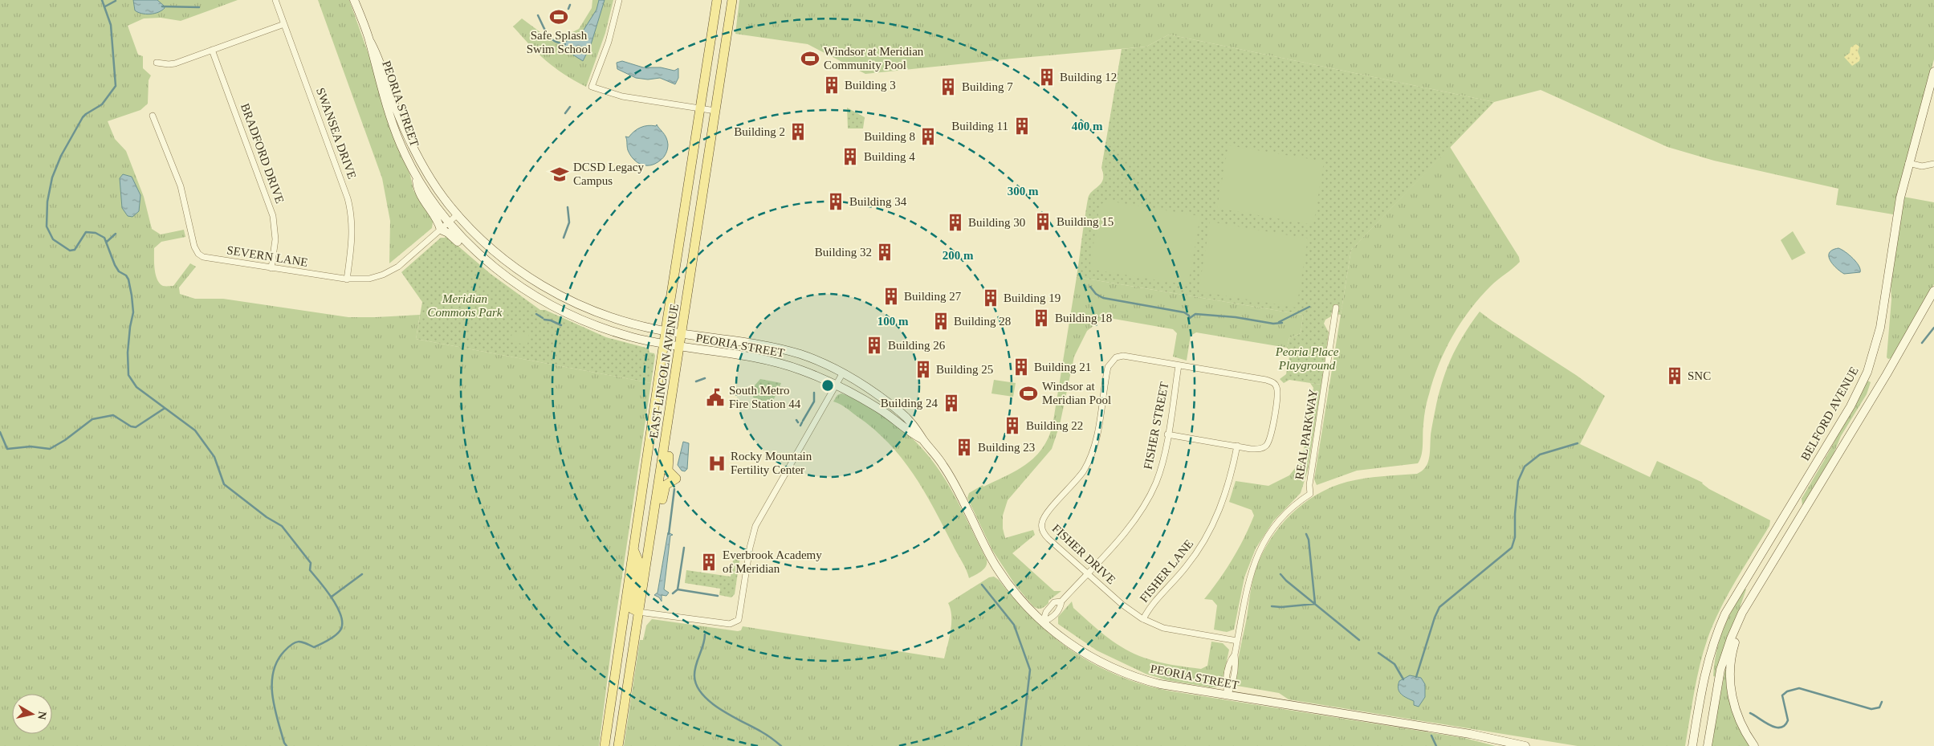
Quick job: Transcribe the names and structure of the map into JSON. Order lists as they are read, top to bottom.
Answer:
{
  "streets": {
    "main road": ["PEORIA STREET", "EAST LINCOLN AVENUE", "BELFORD AVENUE"],
    "street": [
      "SWANSEA DRIVE",
      "BRADFORD DRIVE",
      "SEVERN LANE",
      "FISHER STREET",
      "REAL PARKWAY",
      "FISHER DRIVE",
      "FISHER LANE"
    ]
  },
  "crossings": [
    ["PEORIA STREET", "SEVERN LANE"],
    ["PEORIA STREET", "EAST LINCOLN AVENUE"],
    ["PEORIA STREET", "FISHER STREET"],
    ["SWANSEA DRIVE", "SEVERN LANE"],
    ["BRADFORD DRIVE", "SEVERN LANE"],
    ["FISHER STREET", "FISHER DRIVE"],
    ["REAL PARKWAY", "FISHER DRIVE"],
    ["FISHER DRIVE", "FISHER LANE"]
  ],
  "parks": ["Meridian Commons Park", "Peoria Place Playground"],
  "places": {
    "sports": ["Safe Splash Swim School", "Windsor at Meridian Community Pool", "Windsor at Meridian Pool"],
    "building": [
      "Building 12",
      "Building 3",
      "Building 7",
      "Building 11",
      "Building 2",
      "Building 8",
      "Building 4",
      "Building 34",
      "Building 15",
      "Building 30",
      "Building 32",
      "Building 27",
      "Building 19",
      "Building 18",
      "Building 28",
      "Building 26",
      "Building 21",
      "Building 25",
      "SNC",
      "Building 24",
      "Building 22",
      "Building 23",
      "Everbrook Academy of Meridian"
    ],
    "school or university": ["DCSD Legacy Campus"],
    "public building": ["South Metro Fire Station 44"],
    "hospital": ["Rocky Mountain Fertility Center"]
  },
  "north": "right",
  "rings": [
    "400 m",
    "300 m",
    "200 m",
    "100 m"
  ]
}
